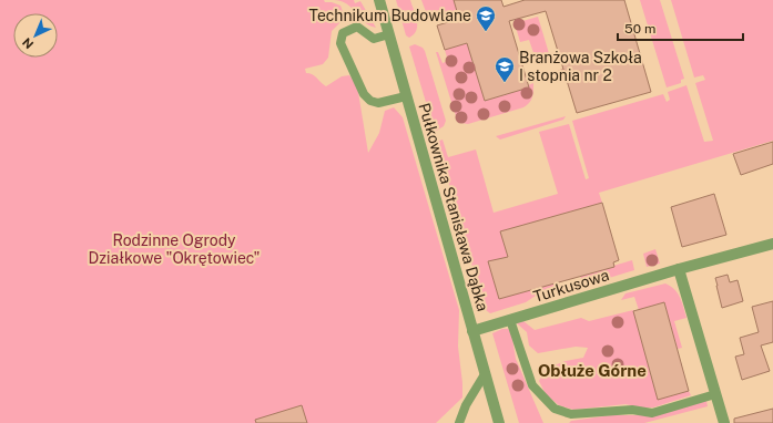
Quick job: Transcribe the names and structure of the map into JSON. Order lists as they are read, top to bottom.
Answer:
{
  "streets": {
    "street": ["Pułkownika Stanisława Dąbka", "Turkusowa"]
  },
  "crossings": [
    ["Pułkownika Stanisława Dąbka", "Turkusowa"]
  ],
  "districts": ["Obłuże Górne"],
  "parks": ["Rodzinne Ogrody Działkowe \"Okrętowiec\""],
  "places": {
    "school or university": ["Technikum Budowlane", "Branżowa Szkoła I stopnia nr 2"]
  },
  "scale_bar": "50 m",
  "north": "bottom left"
}
